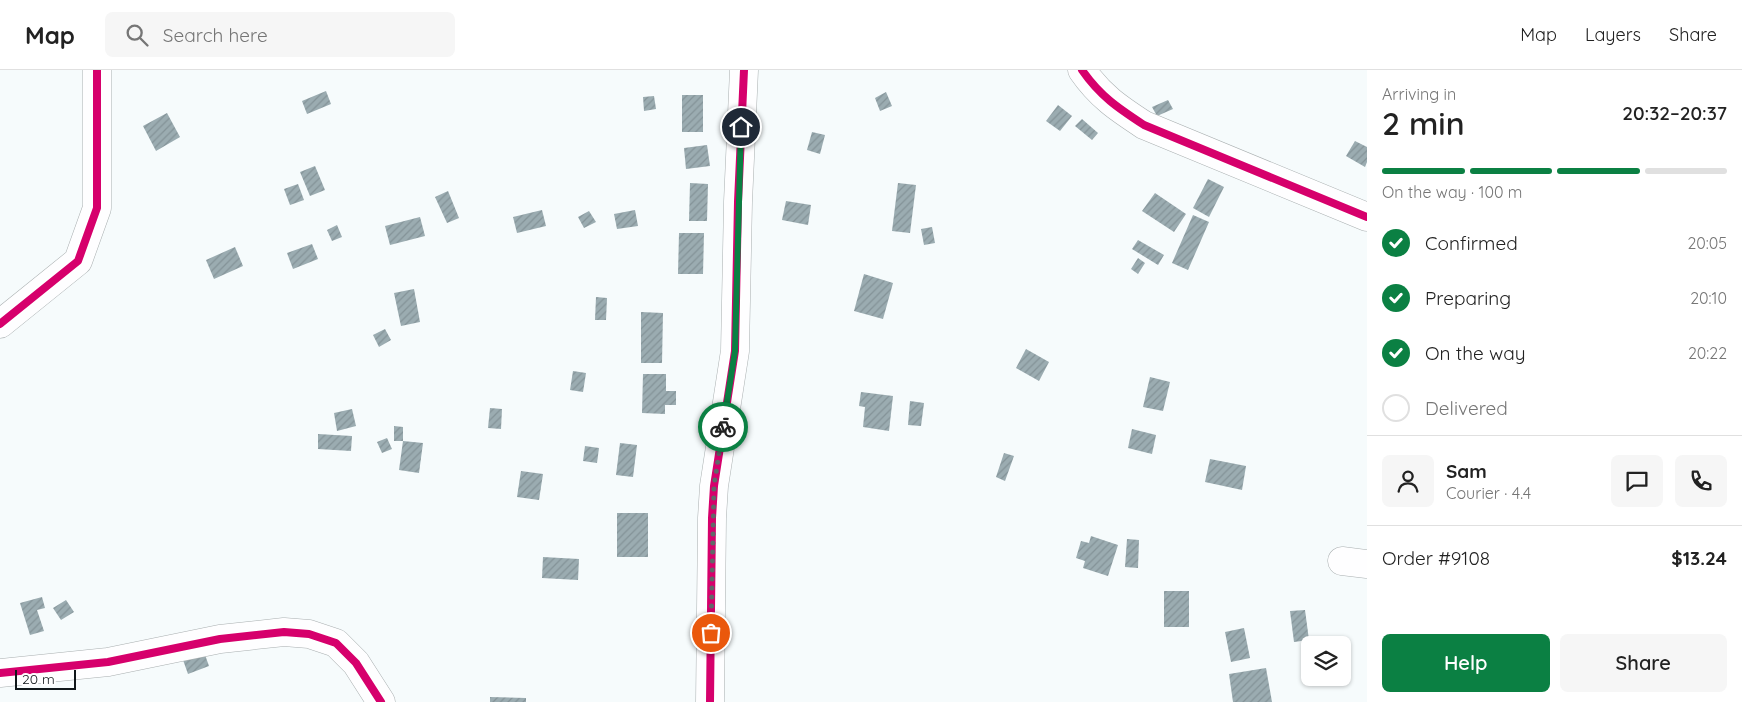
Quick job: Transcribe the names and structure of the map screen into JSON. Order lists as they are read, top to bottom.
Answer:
{
  "scale_bar": "20 m",
  "page": {
    "header": "Map",
    "search": "Search here",
    "nav": ["Map", "Layers", "Share"],
    "heading": ["2 min", "Arriving in", "20:32–20:37"],
    "panel": [
      "Sam",
      "Courier · 4.4",
      "Order #9108",
      "$13.24"
    ],
    "bar": "On the way · 100 m",
    "list": [
      ["Confirmed", "20:05"],
      ["Preparing", "20:10"],
      ["On the way", "20:22"],
      "Delivered"
    ],
    "buttons": ["Help", "Share"],
    "scale": "20 m"
  }
}
